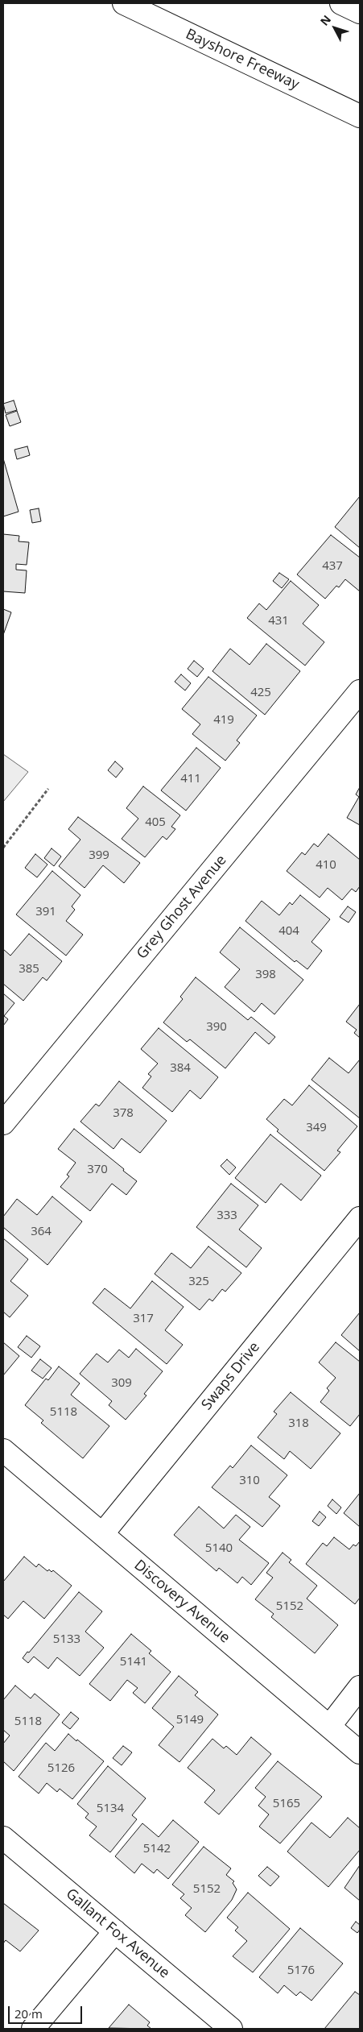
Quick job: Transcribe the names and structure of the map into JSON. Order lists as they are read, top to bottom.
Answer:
{
  "streets": {
    "main road": [
      "Bayshore Freeway",
      "Grey Ghost Avenue",
      "Swaps Drive",
      "Discovery Avenue",
      "Gallant Fox Avenue"
    ]
  },
  "crossings": [
    ["Swaps Drive", "Discovery Avenue"]
  ],
  "house_numbers": [
    "437",
    "431",
    "425",
    "419",
    "411",
    "405",
    "399",
    "410",
    "391",
    "404",
    "385",
    "398",
    "390",
    "384",
    "378",
    "349",
    "370",
    "333",
    "364",
    "325",
    "317",
    "309",
    "5118",
    "318",
    "310",
    "5140",
    "5152",
    "5133",
    "5141",
    "5149",
    "5118",
    "5126",
    "5165",
    "5134",
    "5142",
    "5152",
    "5176"
  ],
  "scale_bar": "20 m",
  "north": "top left"
}
